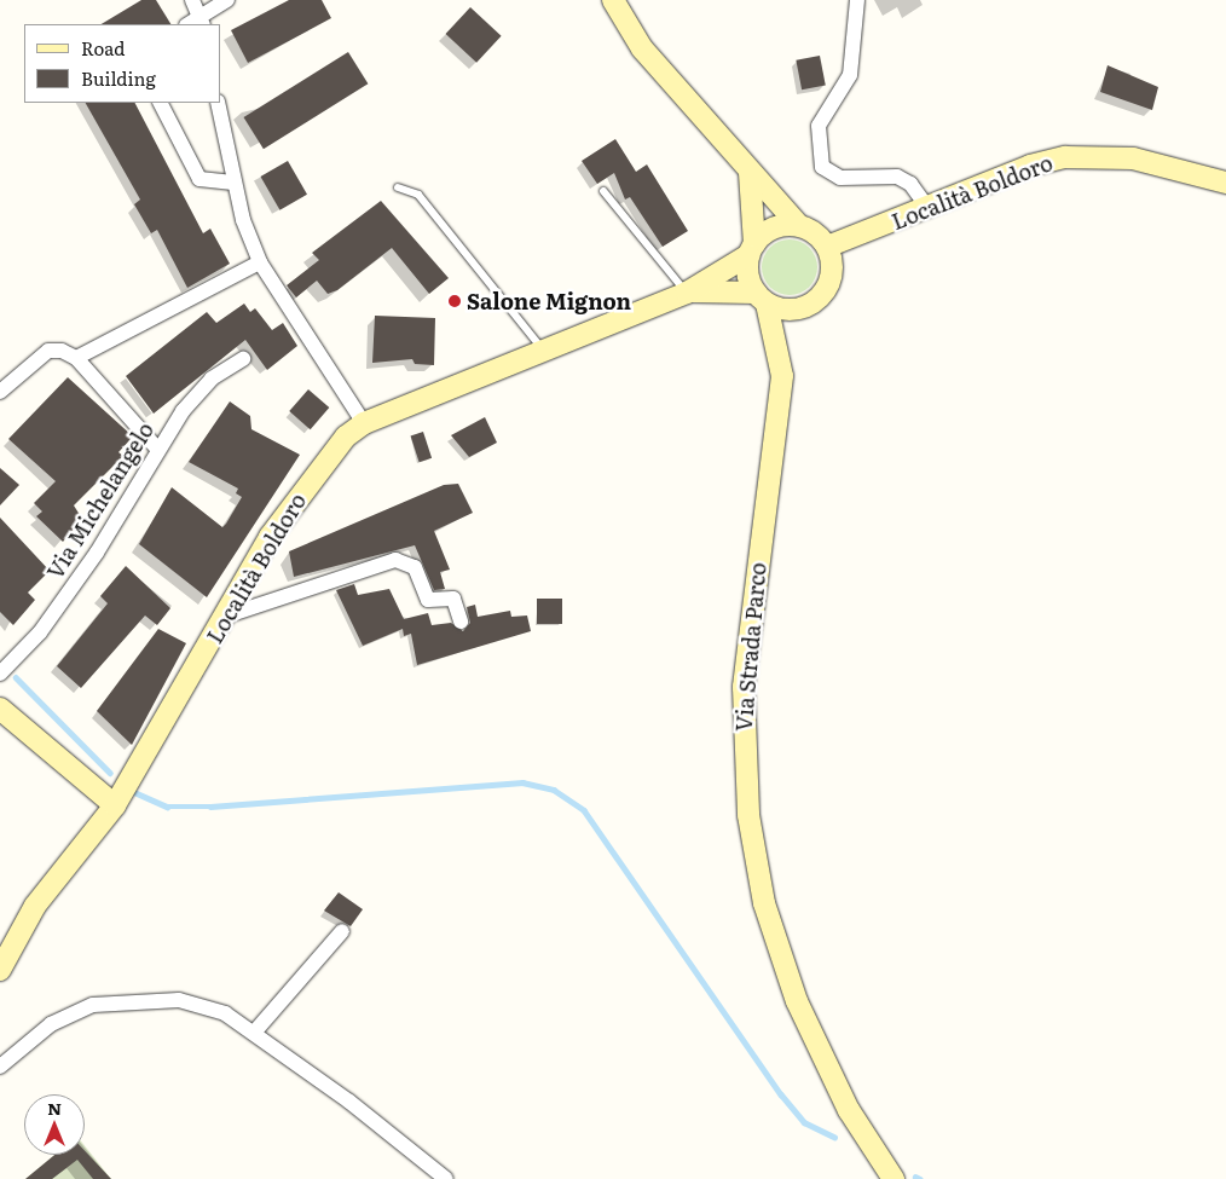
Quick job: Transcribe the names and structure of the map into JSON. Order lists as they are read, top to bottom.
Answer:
{
  "streets": {
    "street": ["Località Boldoro", "Via Michelangelo", "Via Strada Parco"]
  },
  "crossings": [
    ["Località Boldoro", "Via Strada Parco"]
  ],
  "places": ["Salone Mignon"],
  "legend": ["Road", "Building"],
  "north": "top"
}
